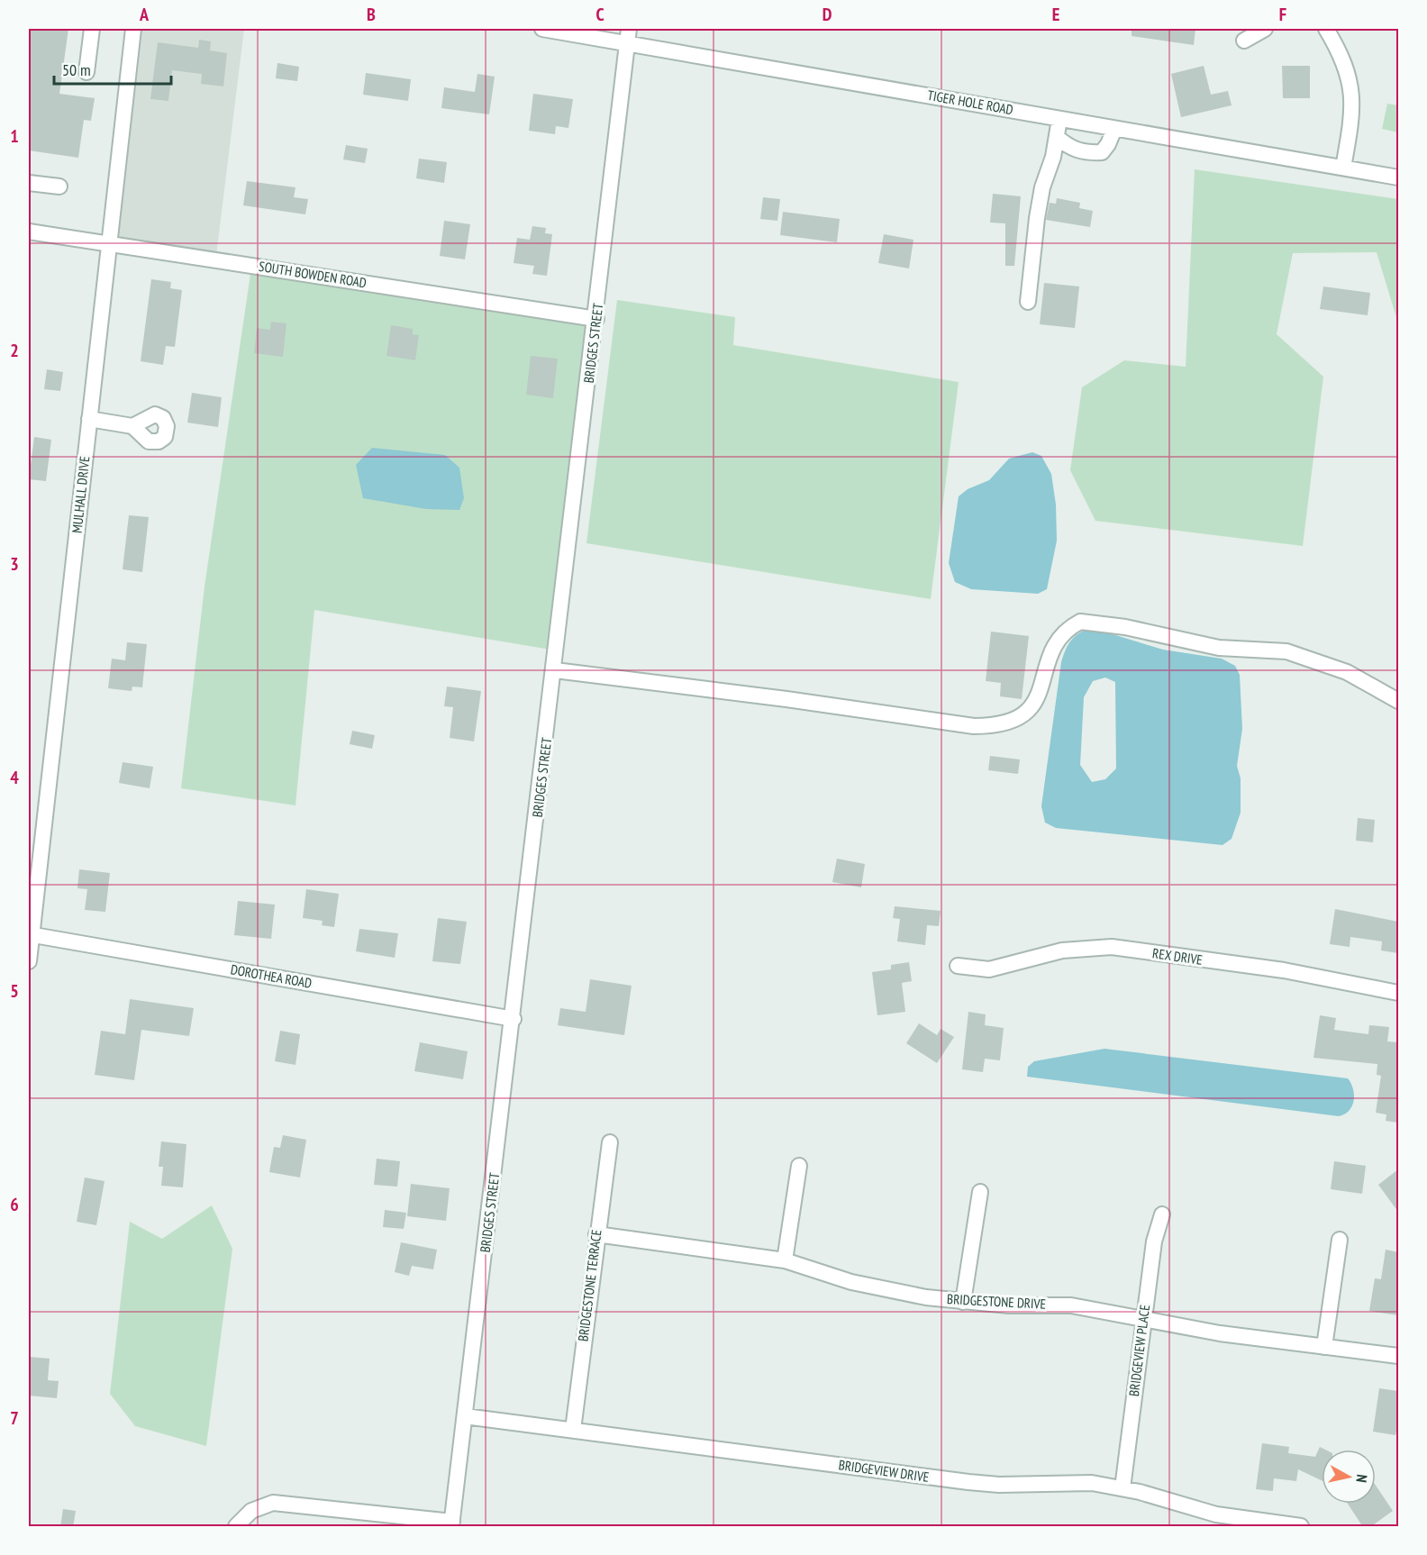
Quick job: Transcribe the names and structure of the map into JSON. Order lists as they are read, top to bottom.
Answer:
{
  "streets": {
    "street": [
      "TIGER HOLE ROAD",
      "SOUTH BOWDEN ROAD",
      "BRIDGES STREET",
      "MULHALL DRIVE",
      "REX DRIVE",
      "DOROTHEA ROAD",
      "BRIDGESTONE TERRACE",
      "BRIDGESTONE DRIVE",
      "BRIDGEVIEW PLACE",
      "BRIDGEVIEW DRIVE"
    ]
  },
  "crossings": [
    ["TIGER HOLE ROAD", "BRIDGES STREET"],
    ["SOUTH BOWDEN ROAD", "BRIDGES STREET"],
    ["SOUTH BOWDEN ROAD", "MULHALL DRIVE"],
    ["BRIDGES STREET", "DOROTHEA ROAD"],
    ["BRIDGES STREET", "BRIDGEVIEW DRIVE"],
    ["MULHALL DRIVE", "DOROTHEA ROAD"],
    ["BRIDGESTONE TERRACE", "BRIDGESTONE DRIVE"],
    ["BRIDGESTONE TERRACE", "BRIDGEVIEW DRIVE"],
    ["BRIDGESTONE DRIVE", "BRIDGEVIEW PLACE"],
    ["BRIDGEVIEW PLACE", "BRIDGEVIEW DRIVE"]
  ],
  "scale_bar": "50 m",
  "north": "right",
  "grid": {
    "columns": [
      "A",
      "B",
      "C",
      "D",
      "E",
      "F"
    ],
    "rows": [
      "1",
      "2",
      "3",
      "4",
      "5",
      "6",
      "7"
    ]
  }
}
